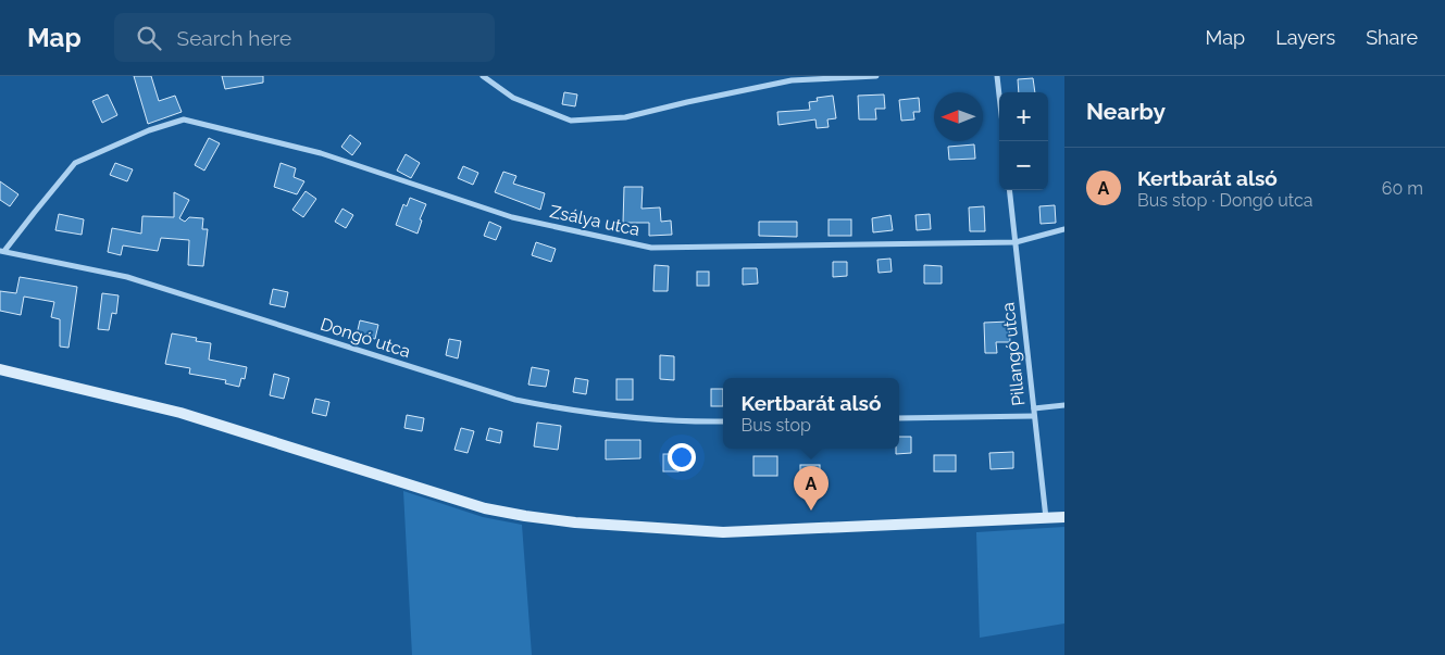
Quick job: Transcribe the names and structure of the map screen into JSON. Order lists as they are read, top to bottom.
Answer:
{
  "streets": {
    "street": ["Zsálya utca", "Dongó utca", "Pillangó utca"]
  },
  "crossings": [
    ["Zsálya utca", "Dongó utca"],
    ["Zsálya utca", "Pillangó utca"]
  ],
  "north": "left",
  "page": {
    "header": "Map",
    "search": "Search here",
    "nav": ["Map", "Layers", "Share"],
    "heading": "Nearby",
    "map_buttons": ["+", "−"],
    "list": [
      {
        "mark": "A",
        "name": "Kertbarát alsó",
        "note": "Bus stop · Dongó utca",
        "value": "60 m"
      }
    ],
    "popup": ["Kertbarát alsó", "Bus stop"],
    "pins": "A"
  }
}
